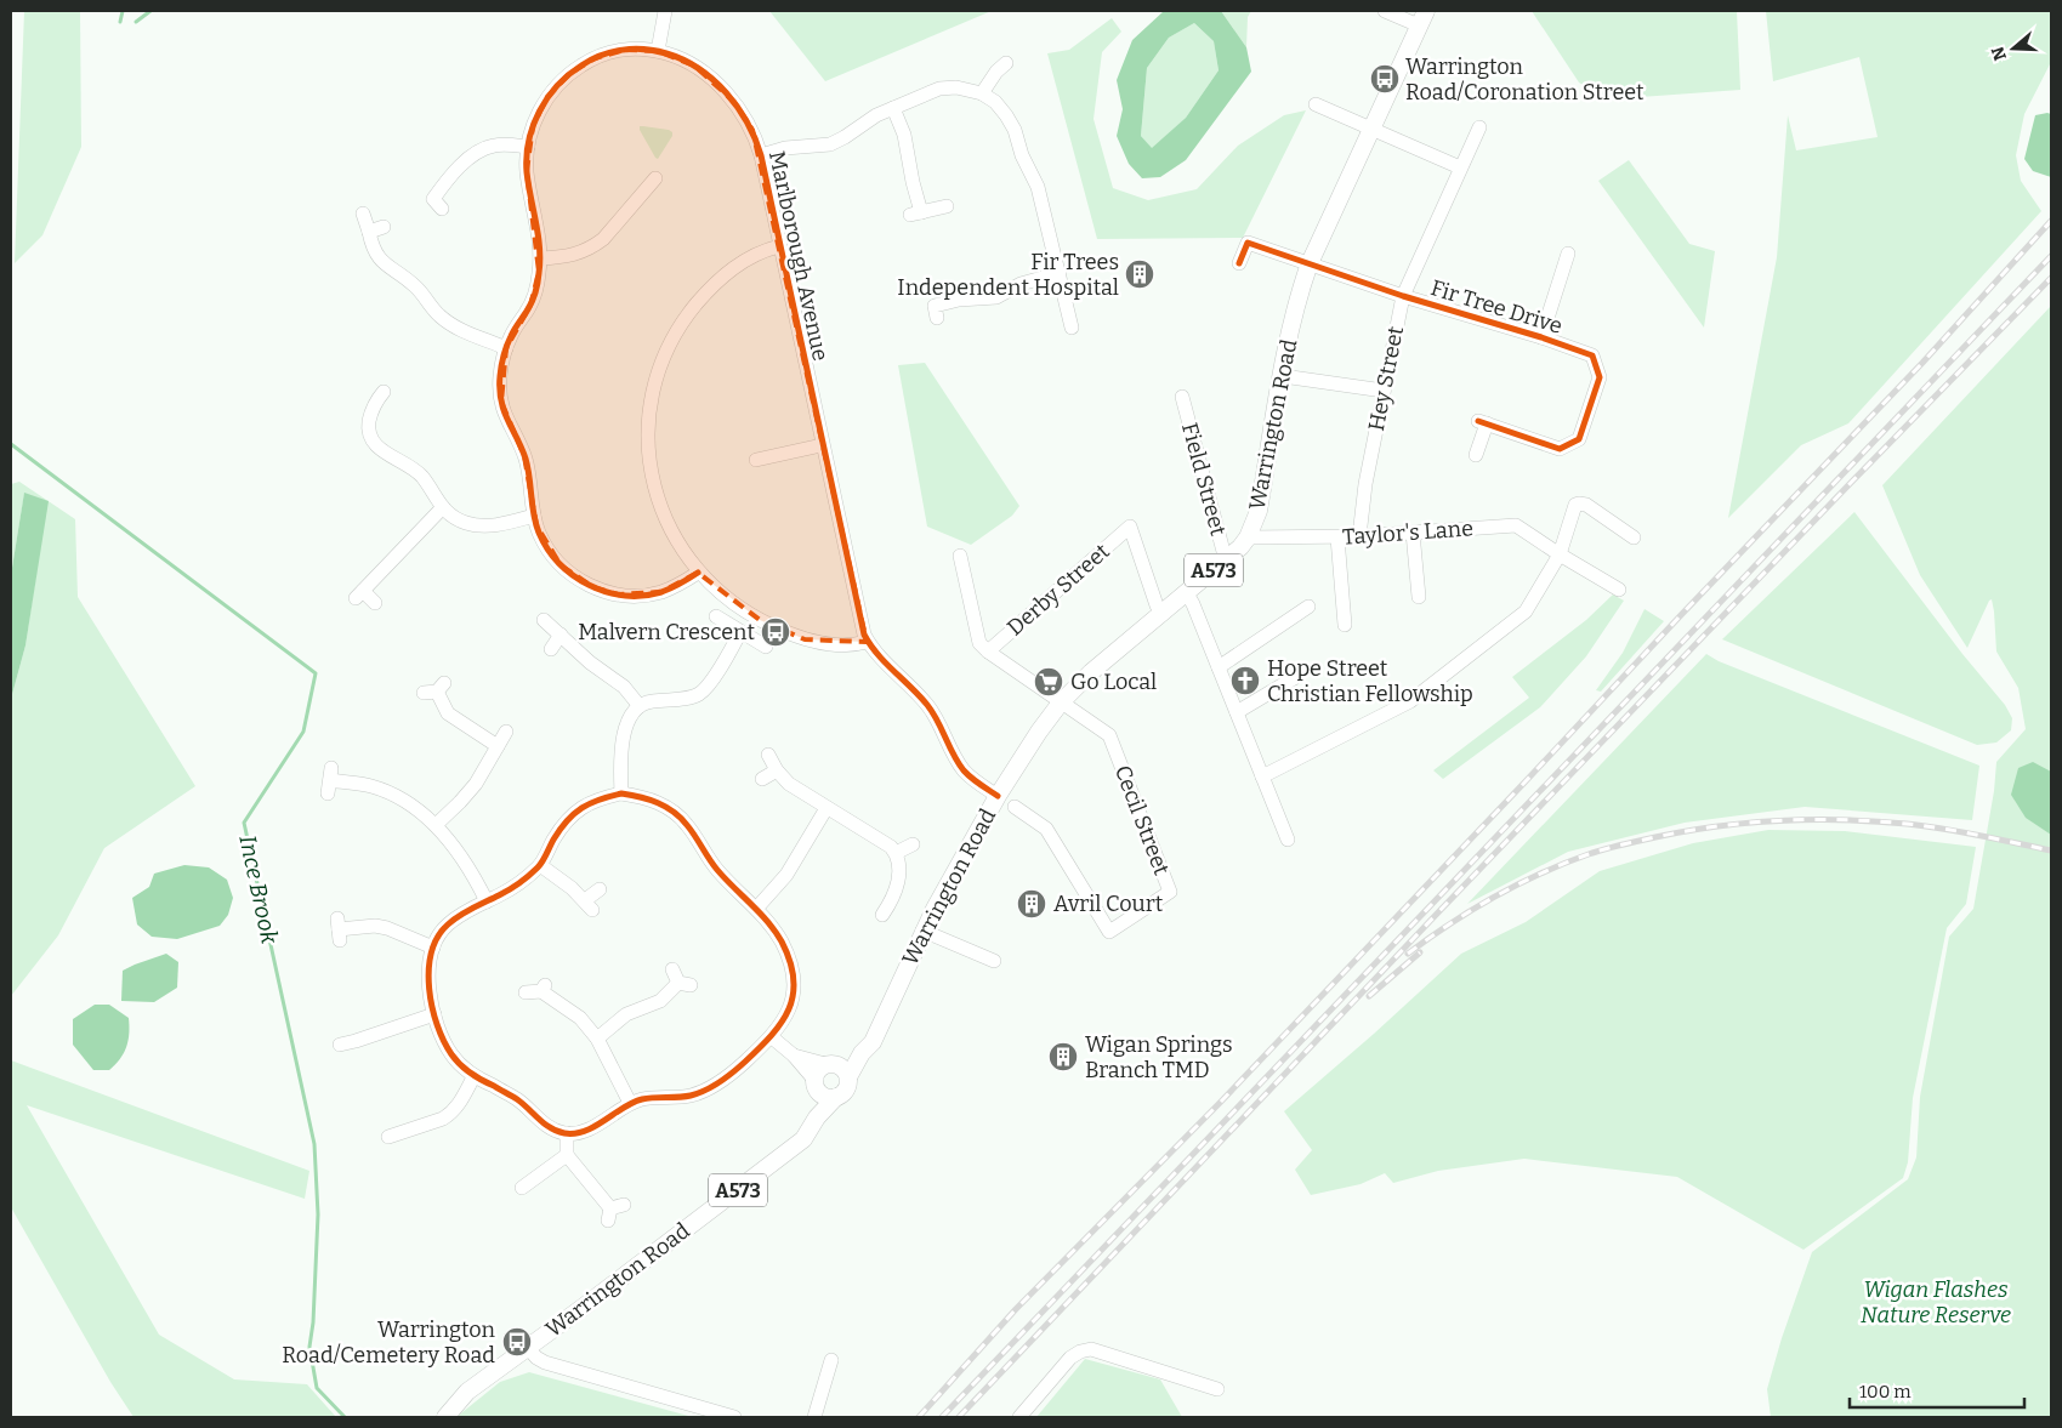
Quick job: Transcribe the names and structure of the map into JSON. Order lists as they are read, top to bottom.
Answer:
{
  "streets": {
    "main road": ["Warrington Road", "A573"],
    "street": [
      "Marlborough Avenue",
      "Fir Tree Drive",
      "Hey Street",
      "Field Street",
      "Taylor's Lane",
      "Derby Street",
      "Cecil Street"
    ]
  },
  "crossings": [
    ["Marlborough Avenue", "Warrington Road"],
    ["Fir Tree Drive", "Hey Street"],
    ["Fir Tree Drive", "Warrington Road"],
    ["Hey Street", "Taylor's Lane"],
    ["Warrington Road", "Field Street"],
    ["Warrington Road", "Taylor's Lane"],
    ["Warrington Road", "A573"],
    ["Warrington Road", "Derby Street"],
    ["Warrington Road", "Cecil Street"]
  ],
  "water": ["Ince Brook"],
  "parks": ["Wigan Flashes Nature Reserve"],
  "places": {
    "bus stop": ["Warrington Road/Coronation Street", "Malvern Crescent", "Warrington Road/Cemetery Road"],
    "building": ["Fir Trees Independent Hospital", "Avril Court", "Wigan Springs Branch TMD"],
    "church": ["Hope Street Christian Fellowship"],
    "supermarket": ["Go Local"]
  },
  "scale_bar": "100 m",
  "north": "left"
}
